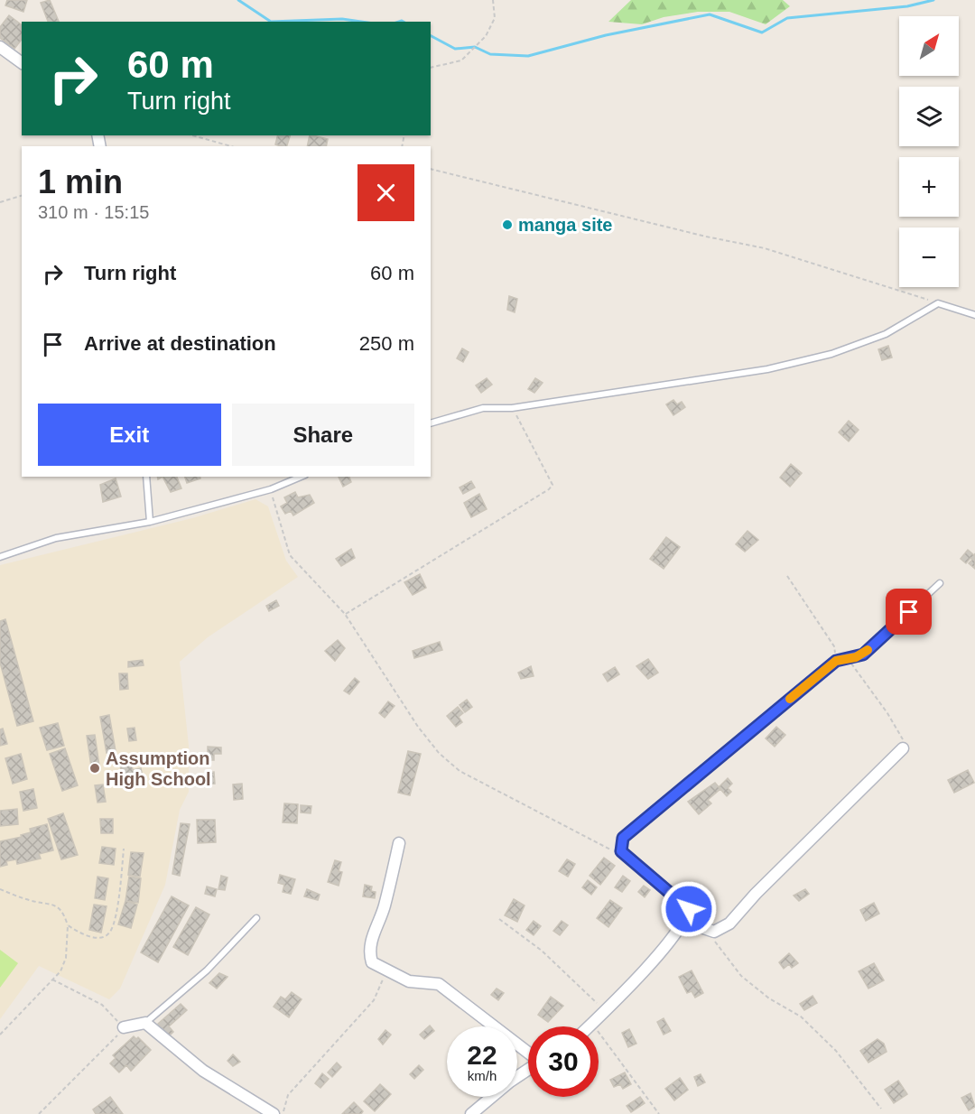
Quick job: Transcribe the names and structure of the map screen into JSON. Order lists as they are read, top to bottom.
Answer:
{
  "places": ["manga site", "Assumption High School"],
  "north": "top right",
  "page": {
    "map_buttons": ["+", "−"],
    "turn": ["60 m", "Turn right"],
    "heading": ["1 min", "310 m · 15:15"],
    "list": [
      {
        "name": "Turn right",
        "value": "60 m"
      },
      {
        "name": "Arrive at destination",
        "value": "250 m"
      }
    ],
    "buttons": ["Exit", "Share"],
    "speed": "22 km/h",
    "limit": "30"
  }
}
